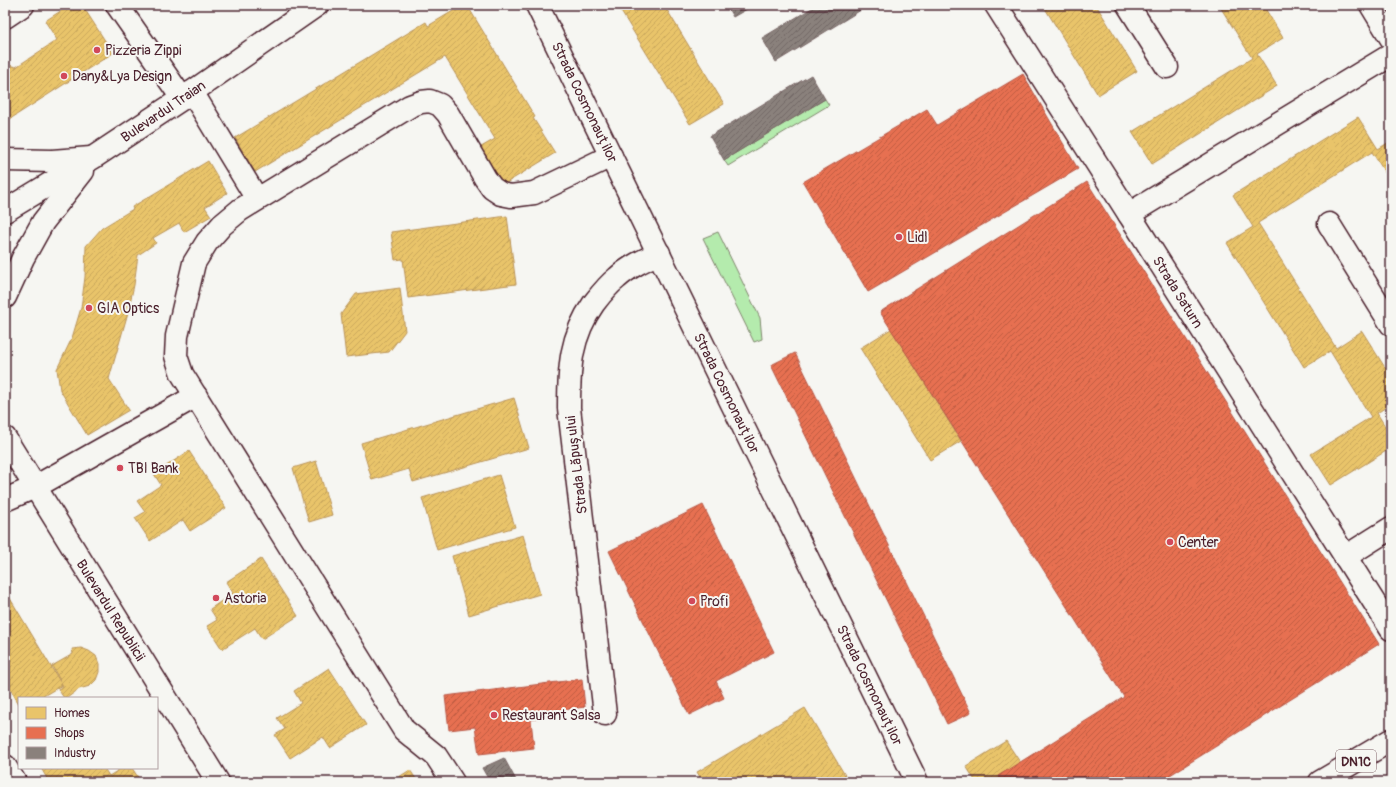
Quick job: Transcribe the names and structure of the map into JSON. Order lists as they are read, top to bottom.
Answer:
{
  "streets": {
    "street": [
      "Strada Cosmonauților",
      "Bulevardul Traian",
      "Strada Saturn",
      "Strada Lăpușului",
      "Bulevardul Republicii",
      "DN1C"
    ]
  },
  "crossings": [
    ["Strada Cosmonauților", "Strada Lăpușului"]
  ],
  "places": [
    "Pizzeria Zippi",
    "Dany&Lya Design",
    "Lidl",
    "GIA Optics",
    "TBI Bank",
    "Center",
    "Astoria",
    "Profi",
    "Restaurant Salsa"
  ],
  "legend": ["Homes", "Shops", "Industry"]
}
